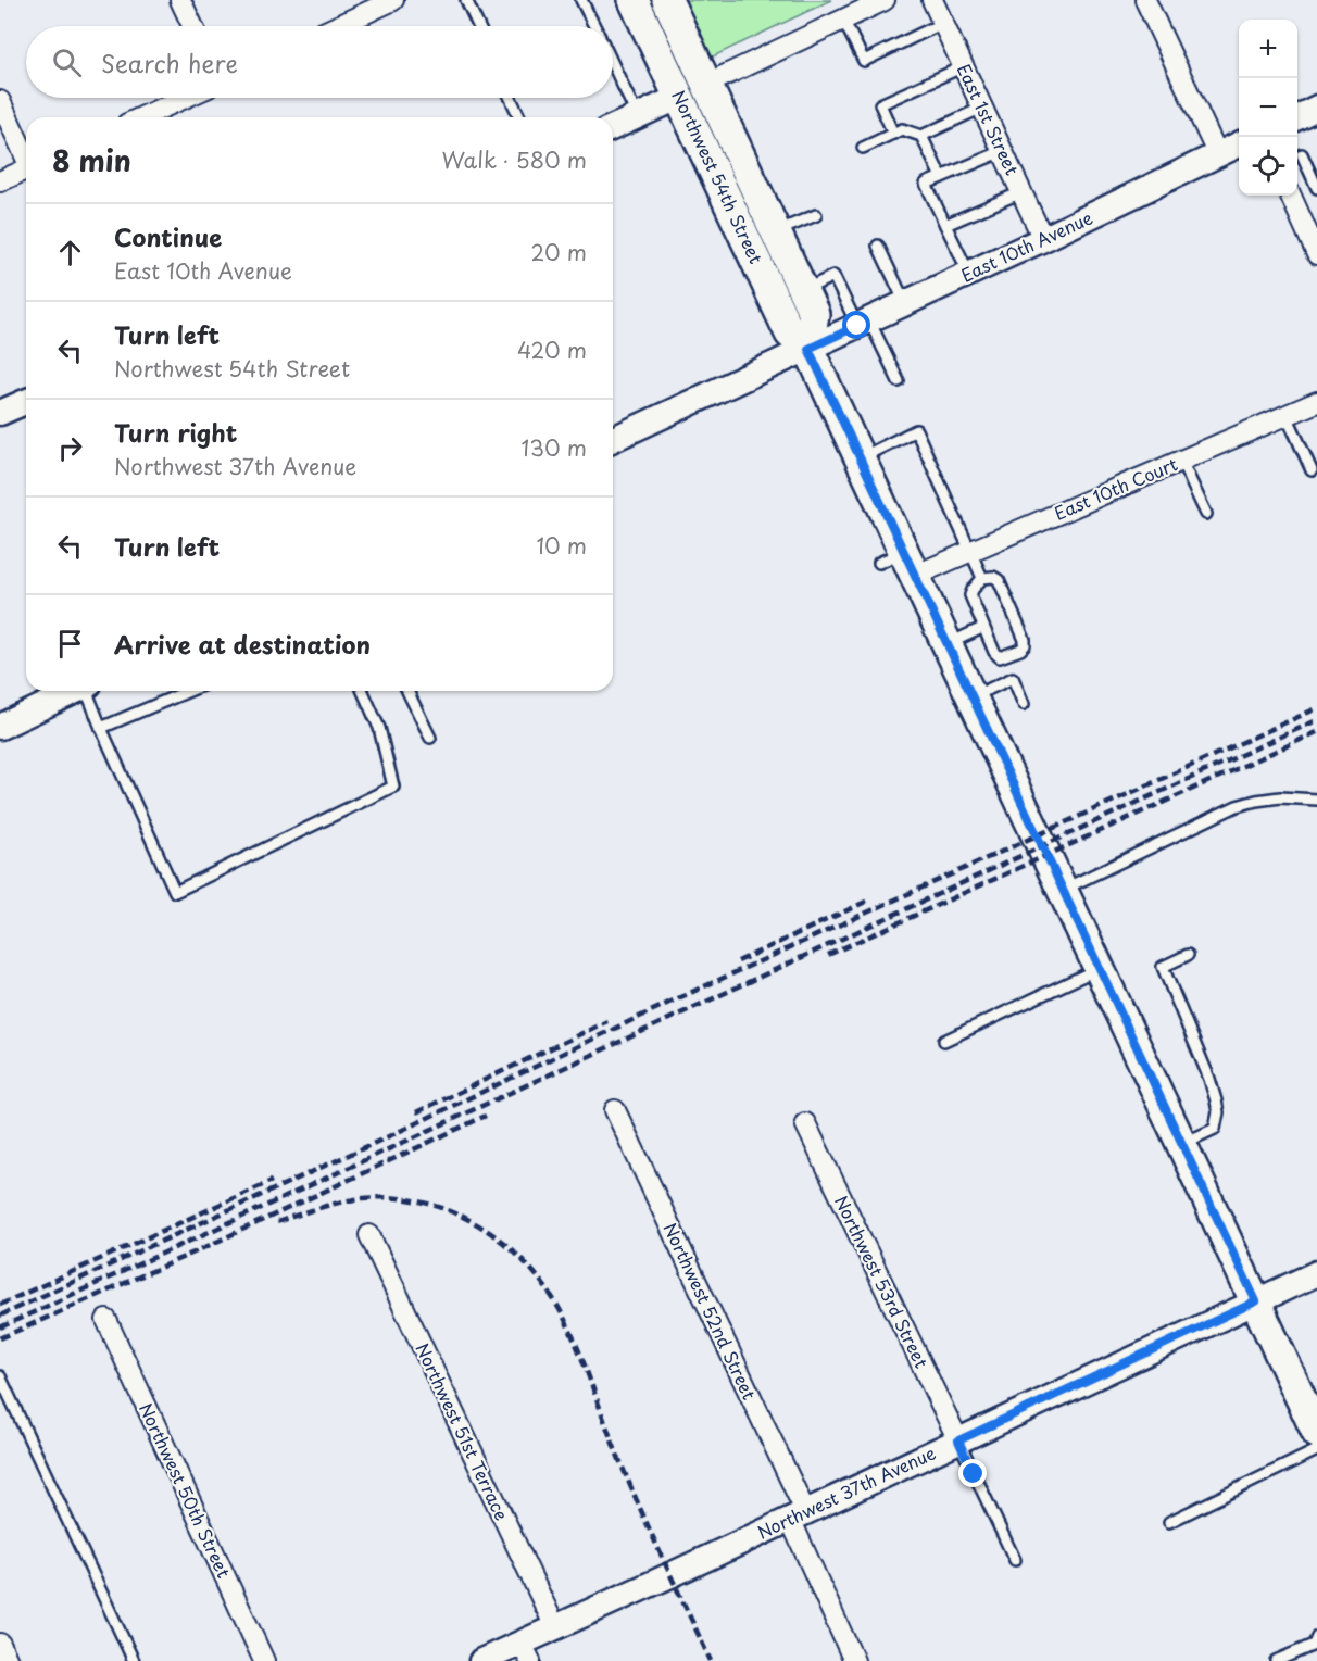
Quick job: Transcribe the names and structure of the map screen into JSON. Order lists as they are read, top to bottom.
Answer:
{
  "streets": {
    "main road": ["Northwest 54th Street"],
    "street": [
      "East 1st Street",
      "East 10th Avenue",
      "East 10th Court",
      "Northwest 53rd Street",
      "Northwest 52nd Street",
      "Northwest 51st Terrace",
      "Northwest 50th Street",
      "Northwest 37th Avenue"
    ]
  },
  "crossings": [
    ["East 1st Street", "East 10th Avenue"],
    ["Northwest 54th Street", "East 10th Avenue"],
    ["Northwest 54th Street", "East 10th Court"],
    ["Northwest 54th Street", "Northwest 37th Avenue"],
    ["Northwest 53rd Street", "Northwest 37th Avenue"],
    ["Northwest 52nd Street", "Northwest 37th Avenue"],
    ["Northwest 51st Terrace", "Northwest 37th Avenue"]
  ],
  "page": {
    "map_buttons": ["+", "−"],
    "search": "Search here",
    "heading": ["8 min", "Walk · 580 m"],
    "list": [
      ["Continue", "East 10th Avenue", "20 m"],
      ["Turn left", "Northwest 54th Street", "420 m"],
      ["Turn right", "Northwest 37th Avenue", "130 m"],
      ["Turn left", "10 m"],
      "Arrive at destination"
    ]
  }
}
